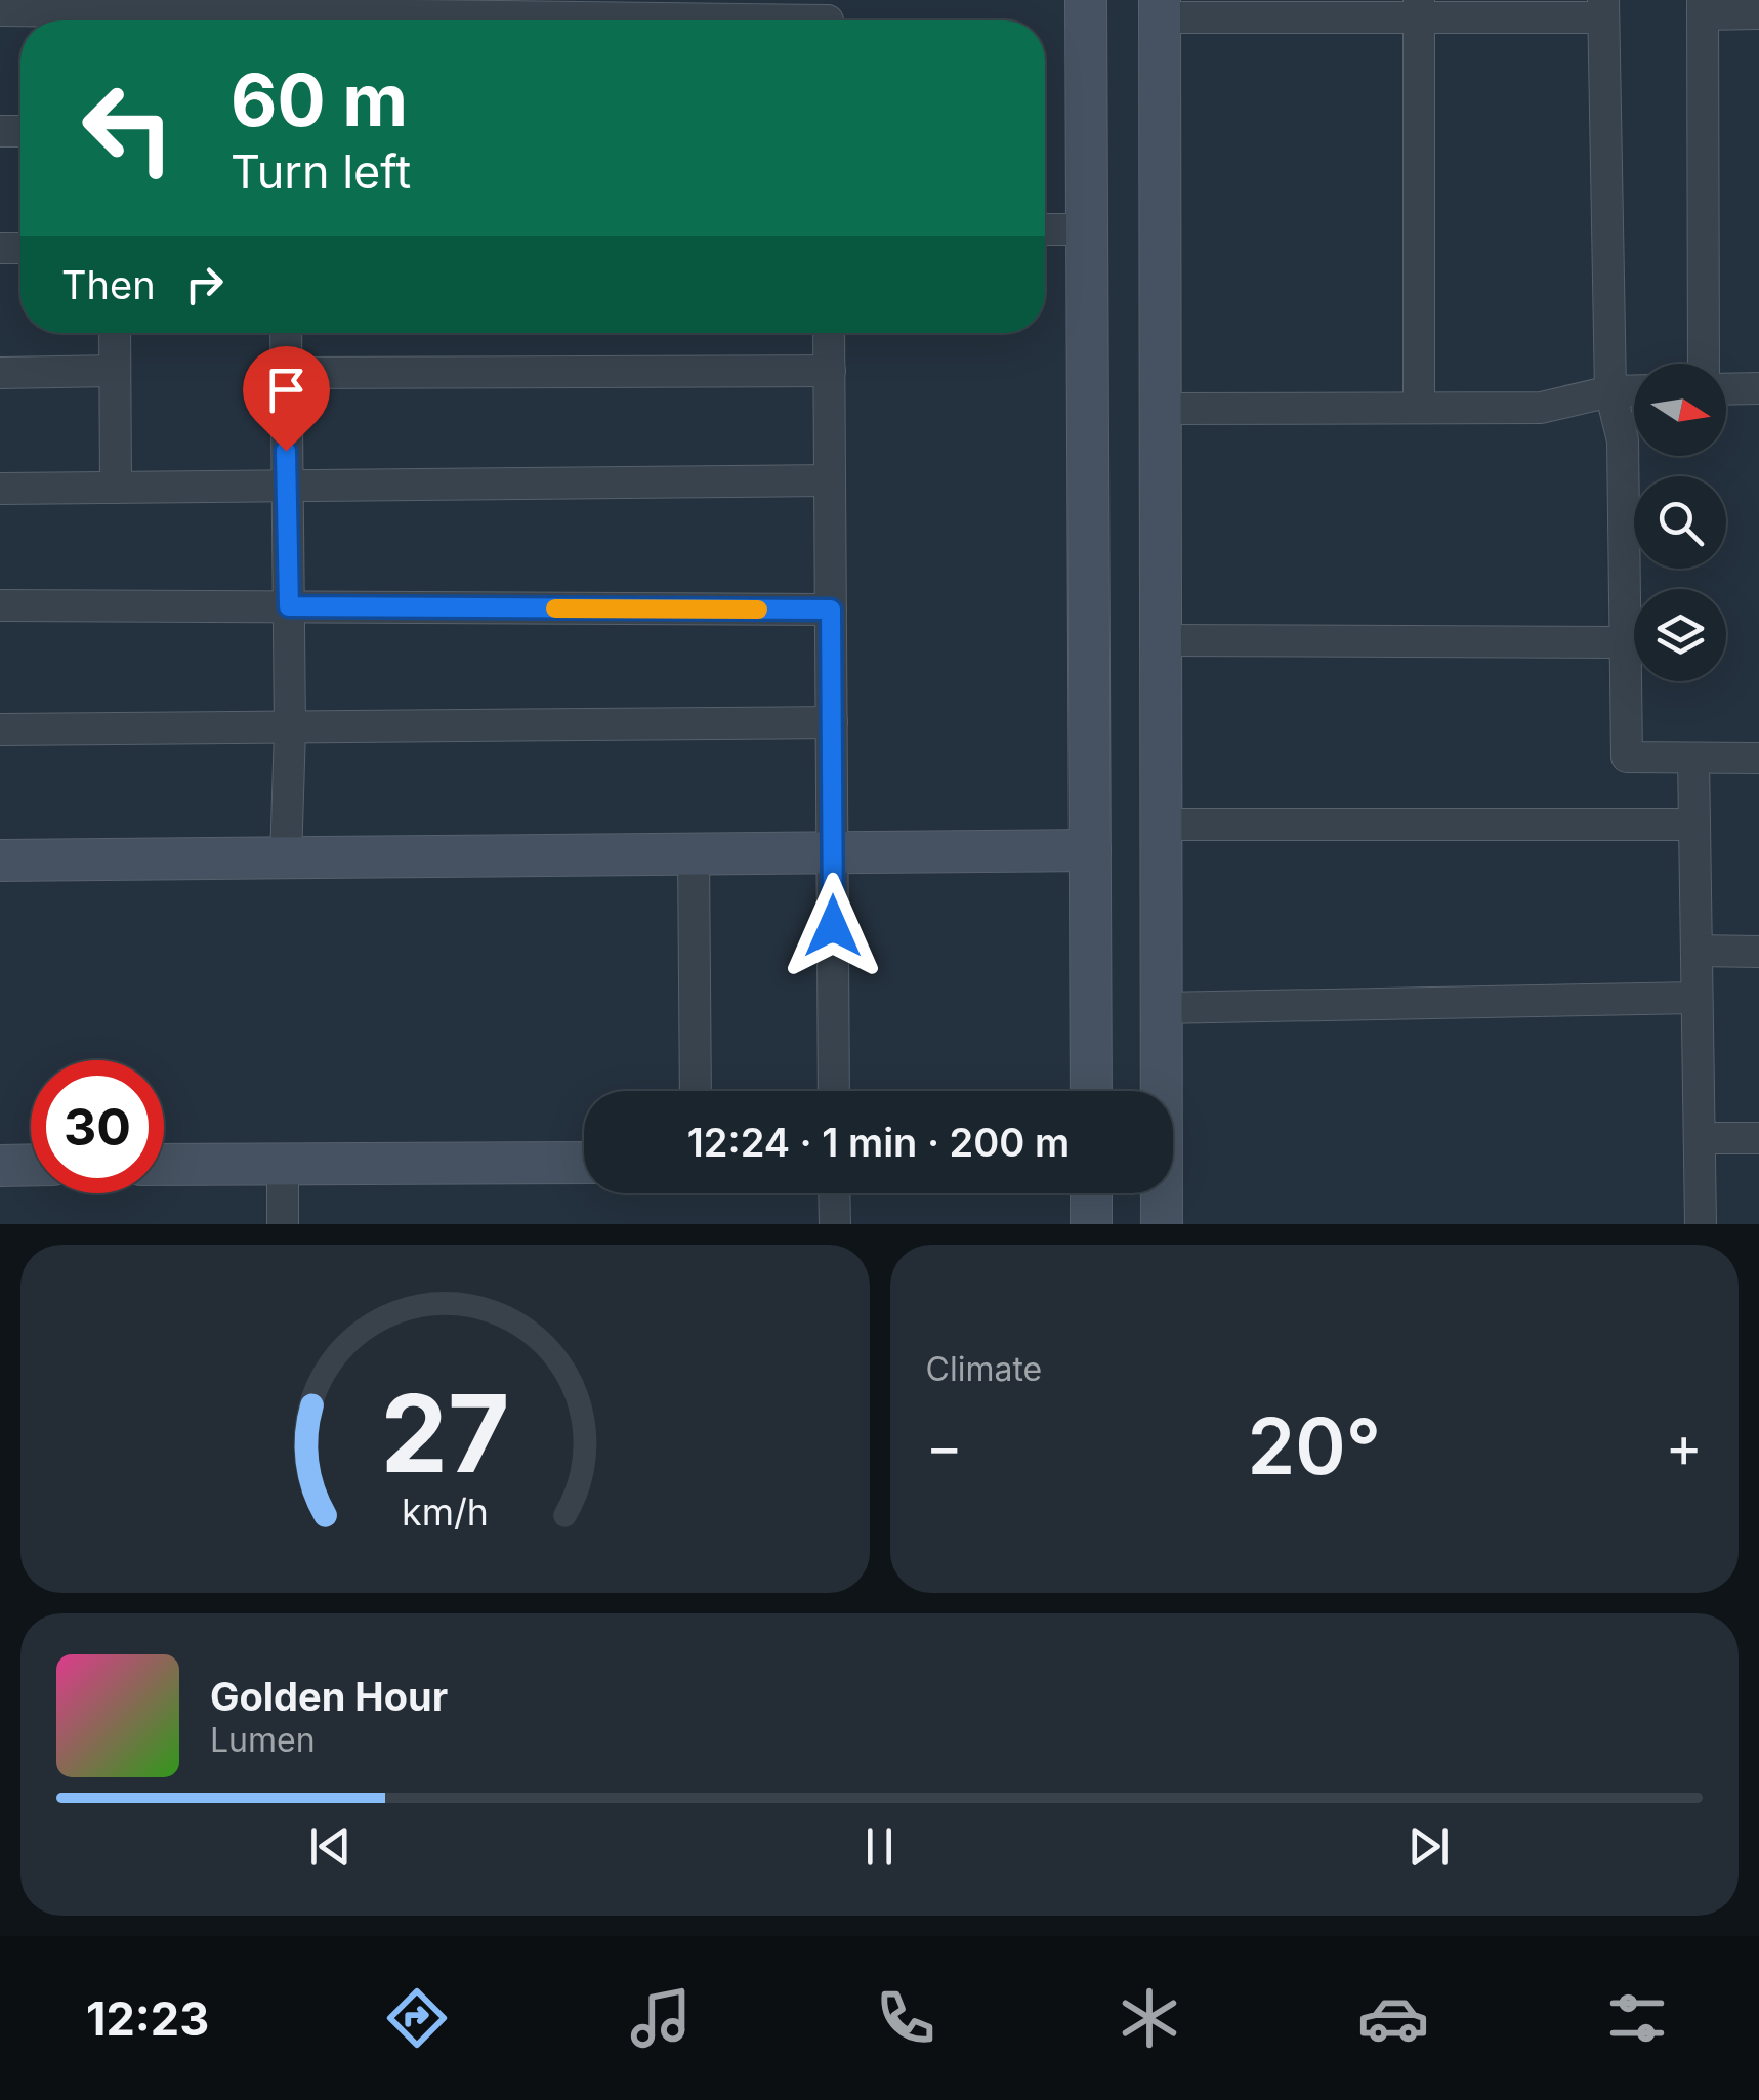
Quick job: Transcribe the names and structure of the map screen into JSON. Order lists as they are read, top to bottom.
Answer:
{
  "north": "right",
  "page": {
    "turn": ["60 m", "Turn left"],
    "then": "Then",
    "limit": "30",
    "trip": "12:24 · 1 min · 200 m",
    "tile": "Climate",
    "heat": ["−", "20°", "+"],
    "song": ["Golden Hour", "Lumen"],
    "tabs": "12:23",
    "gauge": ["27", "km/h"]
  }
}
